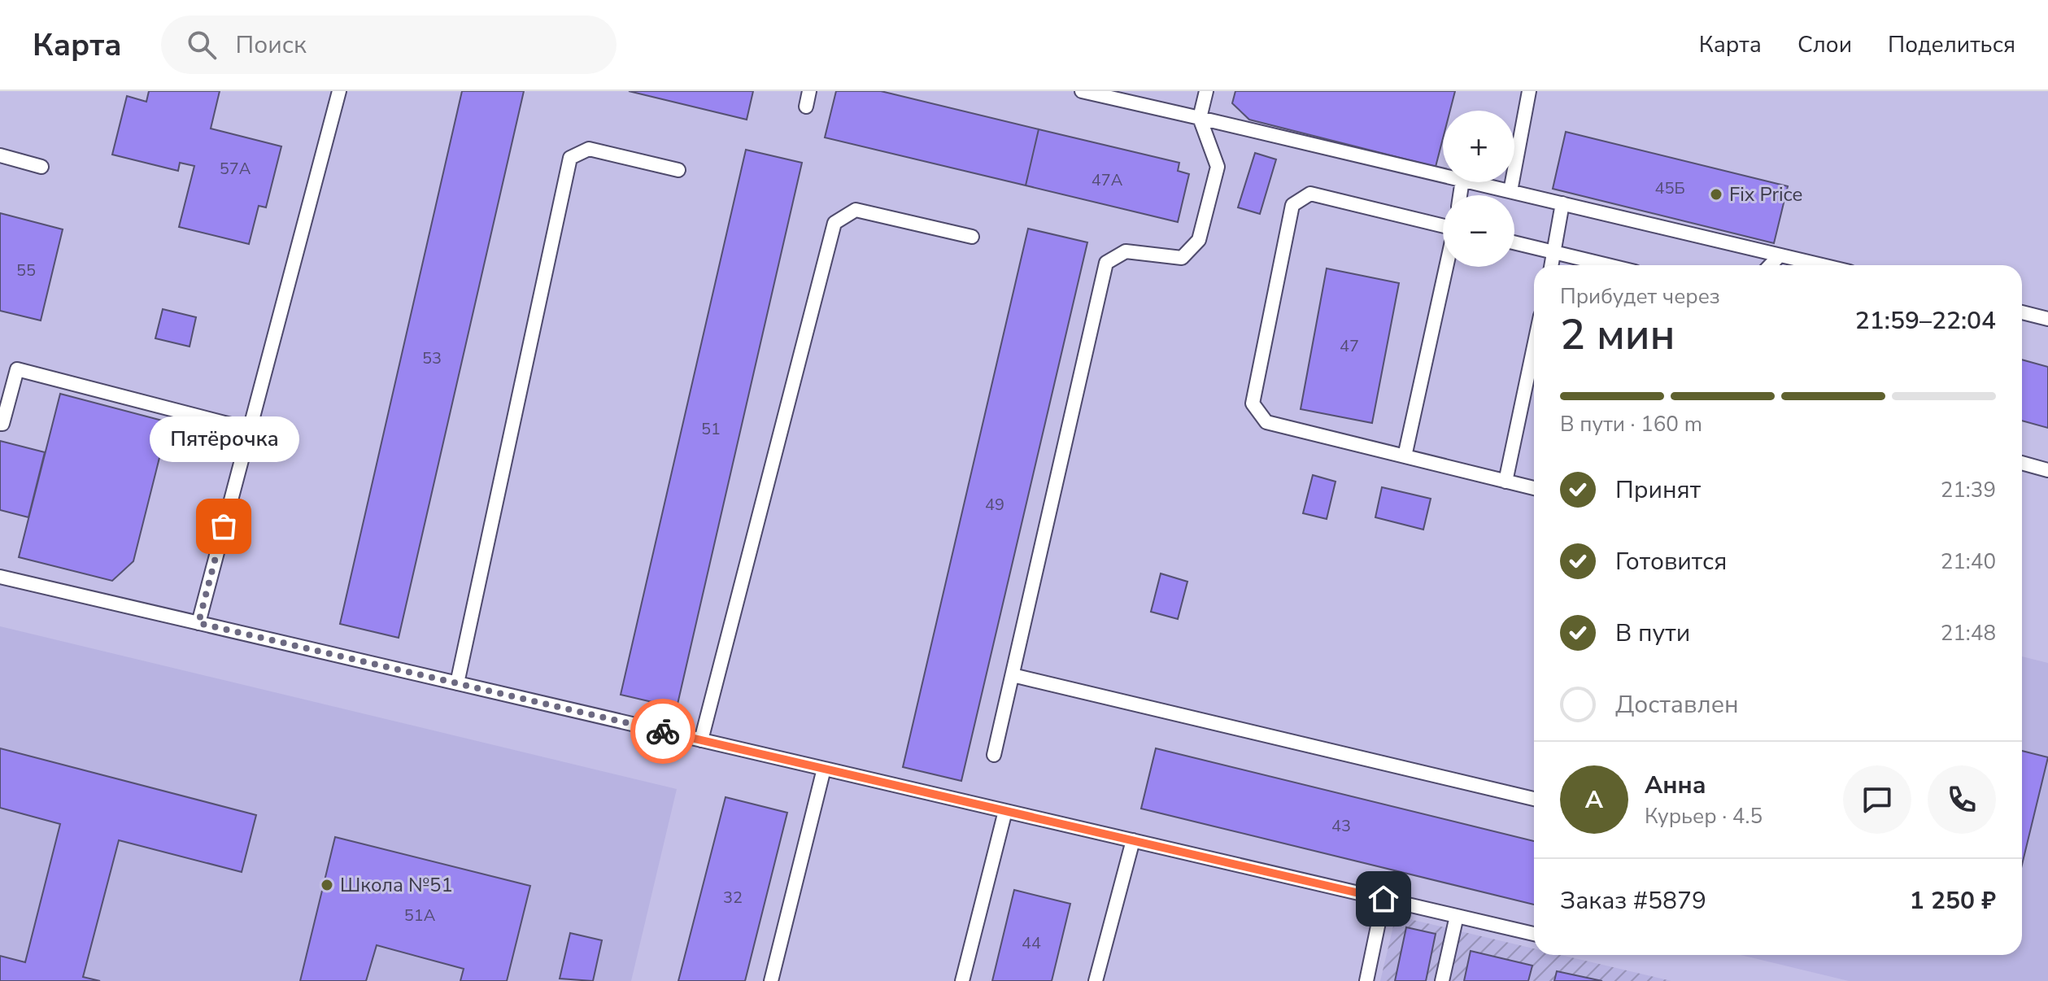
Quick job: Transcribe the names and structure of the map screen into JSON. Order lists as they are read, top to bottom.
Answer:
{
  "places": ["Fix Price", "Пятёрочка", "Школа №51"],
  "house_numbers": [
    "57А",
    "47А",
    "45Б",
    "55",
    "47",
    "53",
    "51",
    "49",
    "43",
    "32",
    "51А",
    "44"
  ],
  "page": {
    "header": "Карта",
    "search": "Поиск",
    "nav": ["Карта", "Слои", "Поделиться"],
    "map_buttons": ["+", "−"],
    "heading": ["2 мин", "Прибудет через", "21:59–22:04"],
    "panel": [
      "Анна",
      "Курьер · 4.5",
      "Заказ #5879",
      "1 250 ₽"
    ],
    "bar": "В пути · 160 m",
    "bubble": "Пятёрочка",
    "list": [
      ["Принят", "21:39"],
      ["Готовится", "21:40"],
      ["В пути", "21:48"],
      "Доставлен"
    ],
    "round": "А"
  }
}
